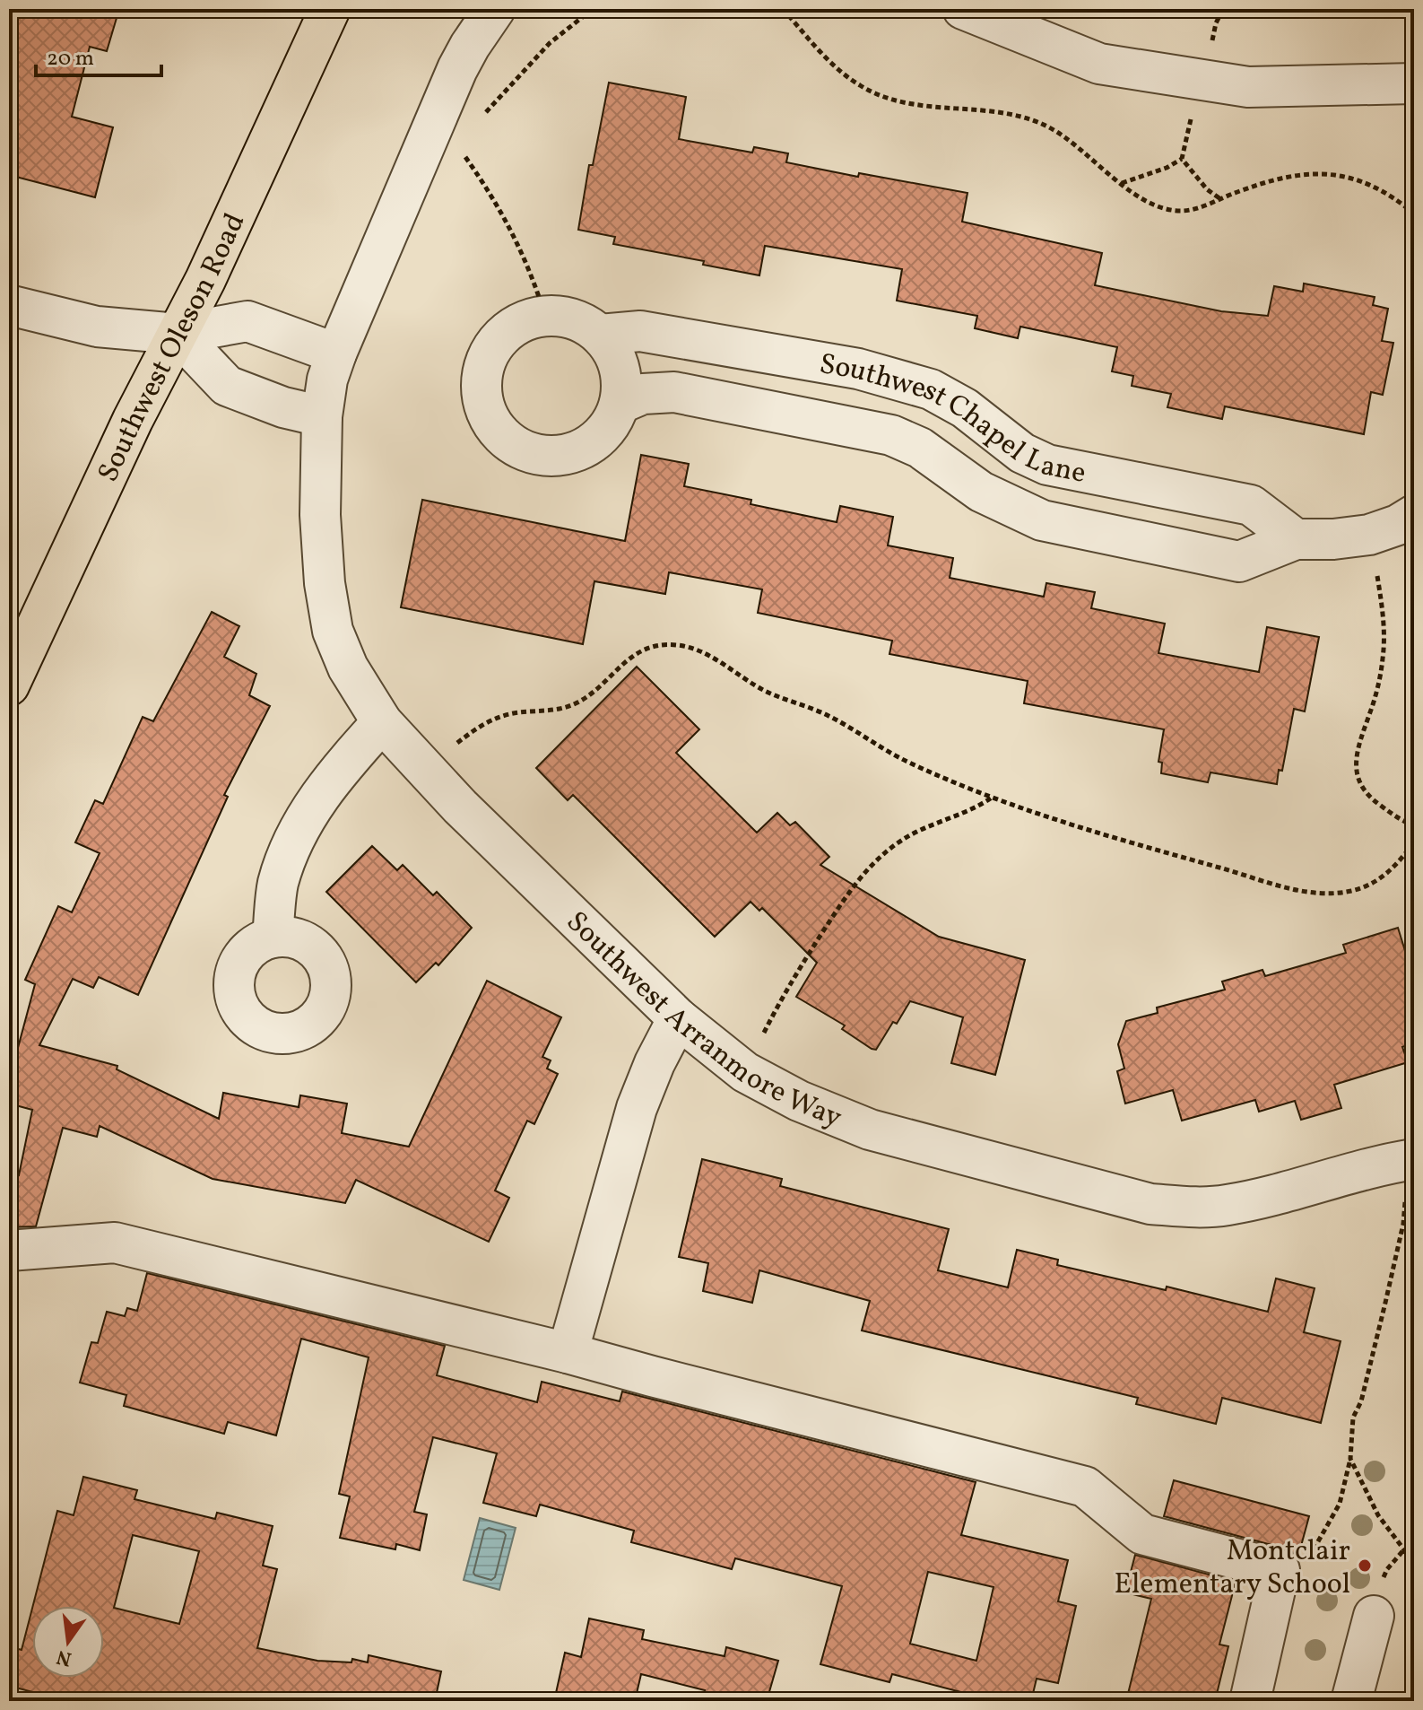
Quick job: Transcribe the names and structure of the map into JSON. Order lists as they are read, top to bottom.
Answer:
{
  "streets": {
    "main road": ["Southwest Oleson Road"],
    "street": ["Southwest Chapel Lane", "Southwest Arranmore Way"]
  },
  "places": ["Montclair Elementary School"],
  "scale_bar": "20 m",
  "north": "bottom"
}
